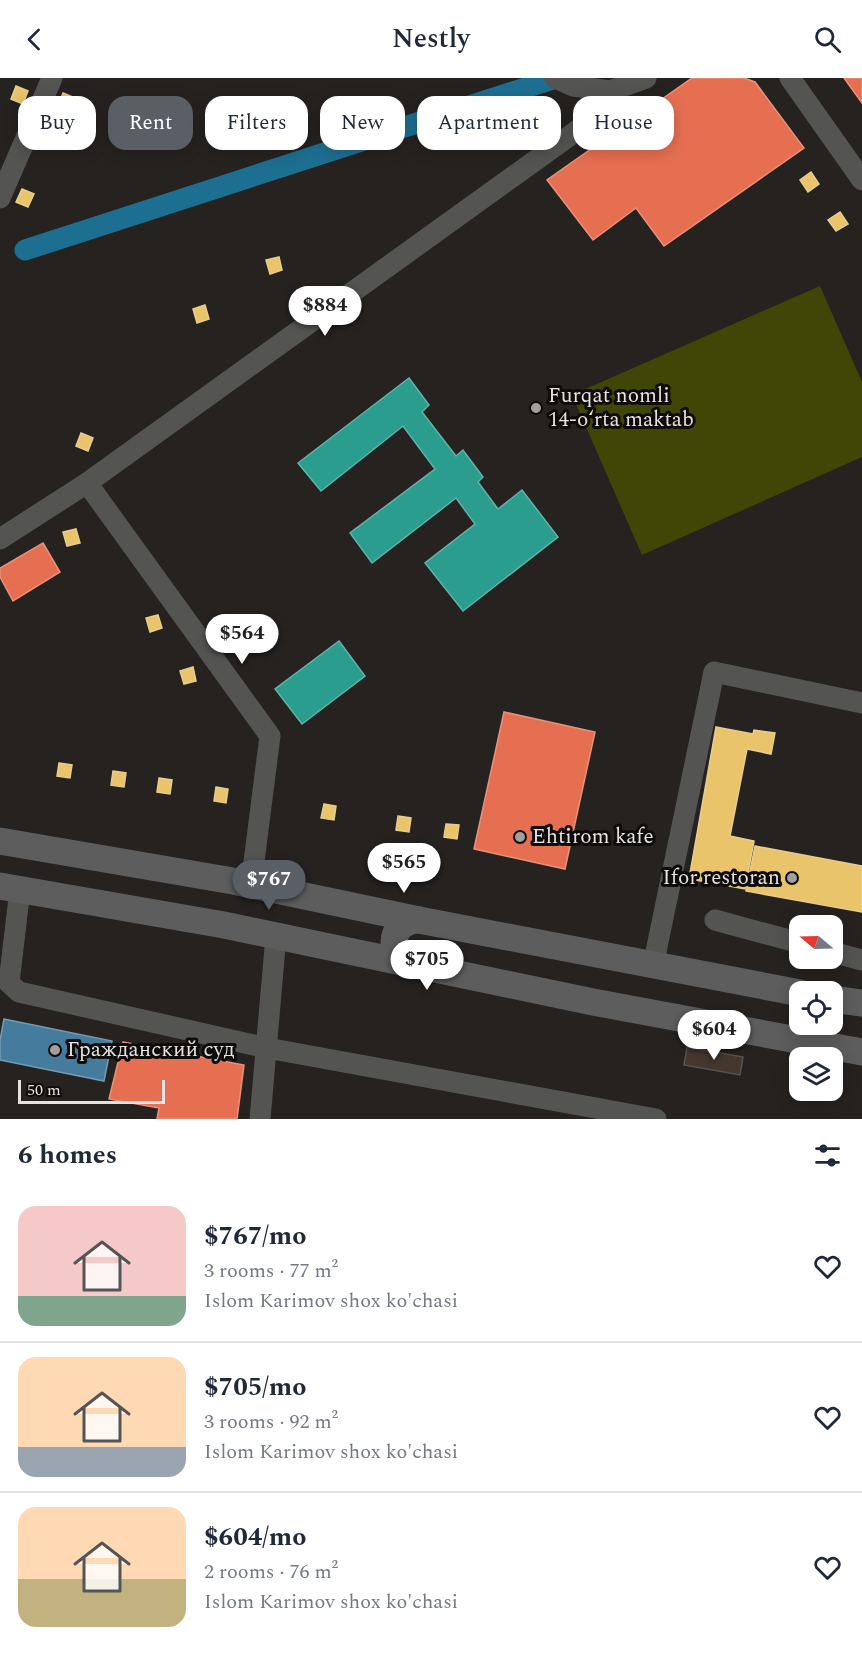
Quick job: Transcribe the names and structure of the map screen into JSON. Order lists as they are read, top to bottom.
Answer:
{
  "places": [
    "Furqat nomli 14-oʻrta maktab",
    "Ehtirom kafe",
    "Ifor restoran",
    "Гражданский суд"
  ],
  "scale_bar": "50 m",
  "north": "left",
  "page": {
    "header": "Nestly",
    "chip": [
      "Buy",
      "Rent",
      "Filters",
      "New",
      "Apartment",
      "House"
    ],
    "price": [
      "$884",
      "$564",
      "$565",
      "$767",
      "$705",
      "$604"
    ],
    "scale": "50 m",
    "heading": "6 homes",
    "list": [
      {
        "name": "$767/mo",
        "note": "3 rooms · 77 m² · Islom Karimov shox ko'chasi"
      },
      {
        "name": "$705/mo",
        "note": "3 rooms · 92 m² · Islom Karimov shox ko'chasi"
      },
      {
        "name": "$604/mo",
        "note": "2 rooms · 76 m² · Islom Karimov shox ko'chasi"
      }
    ]
  }
}
